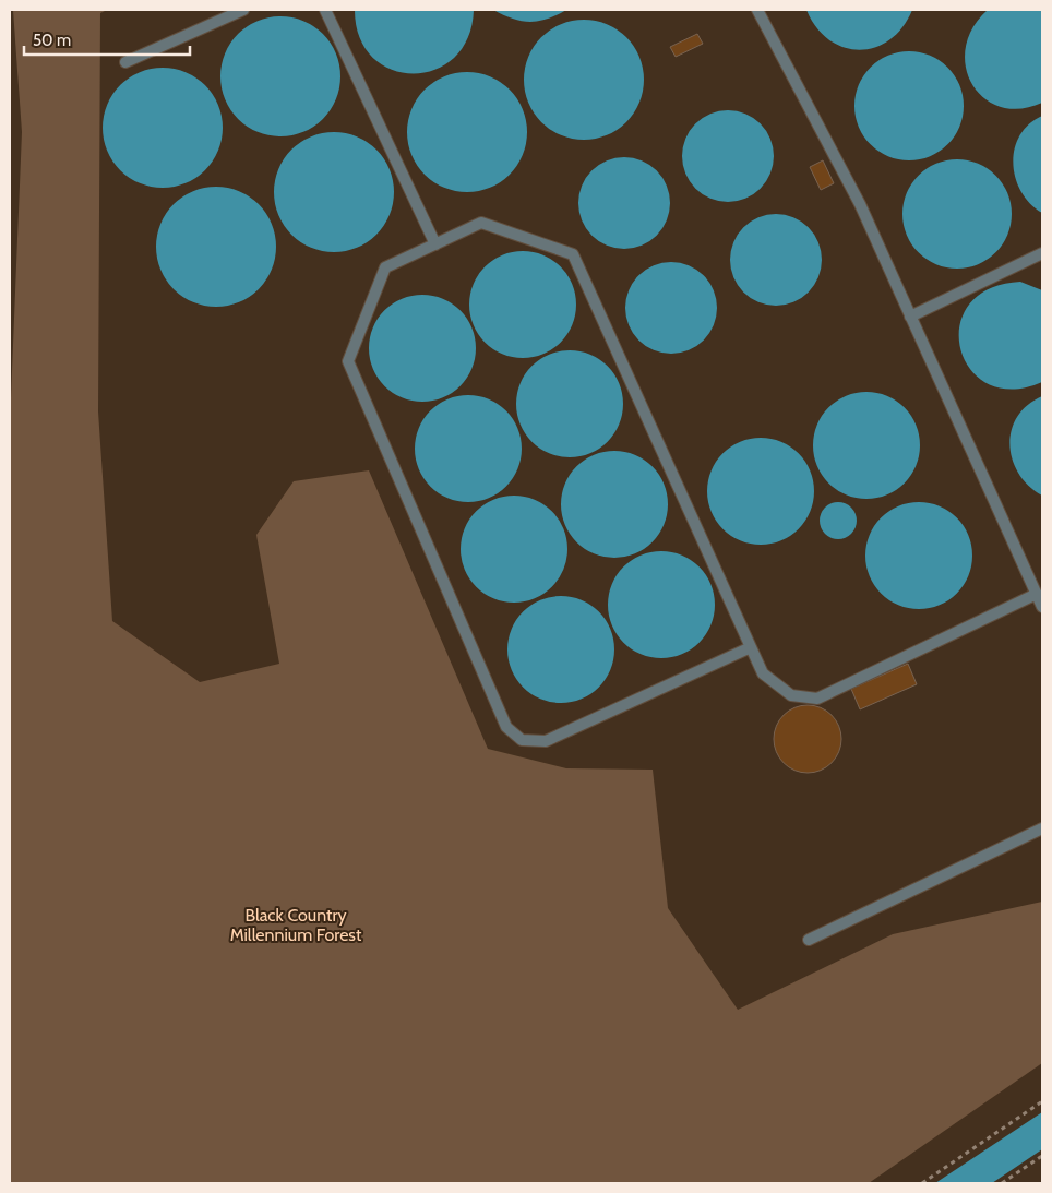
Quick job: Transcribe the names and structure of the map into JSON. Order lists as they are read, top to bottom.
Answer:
{
  "parks": ["Black Country Millennium Forest"],
  "scale_bar": "50 m"
}
